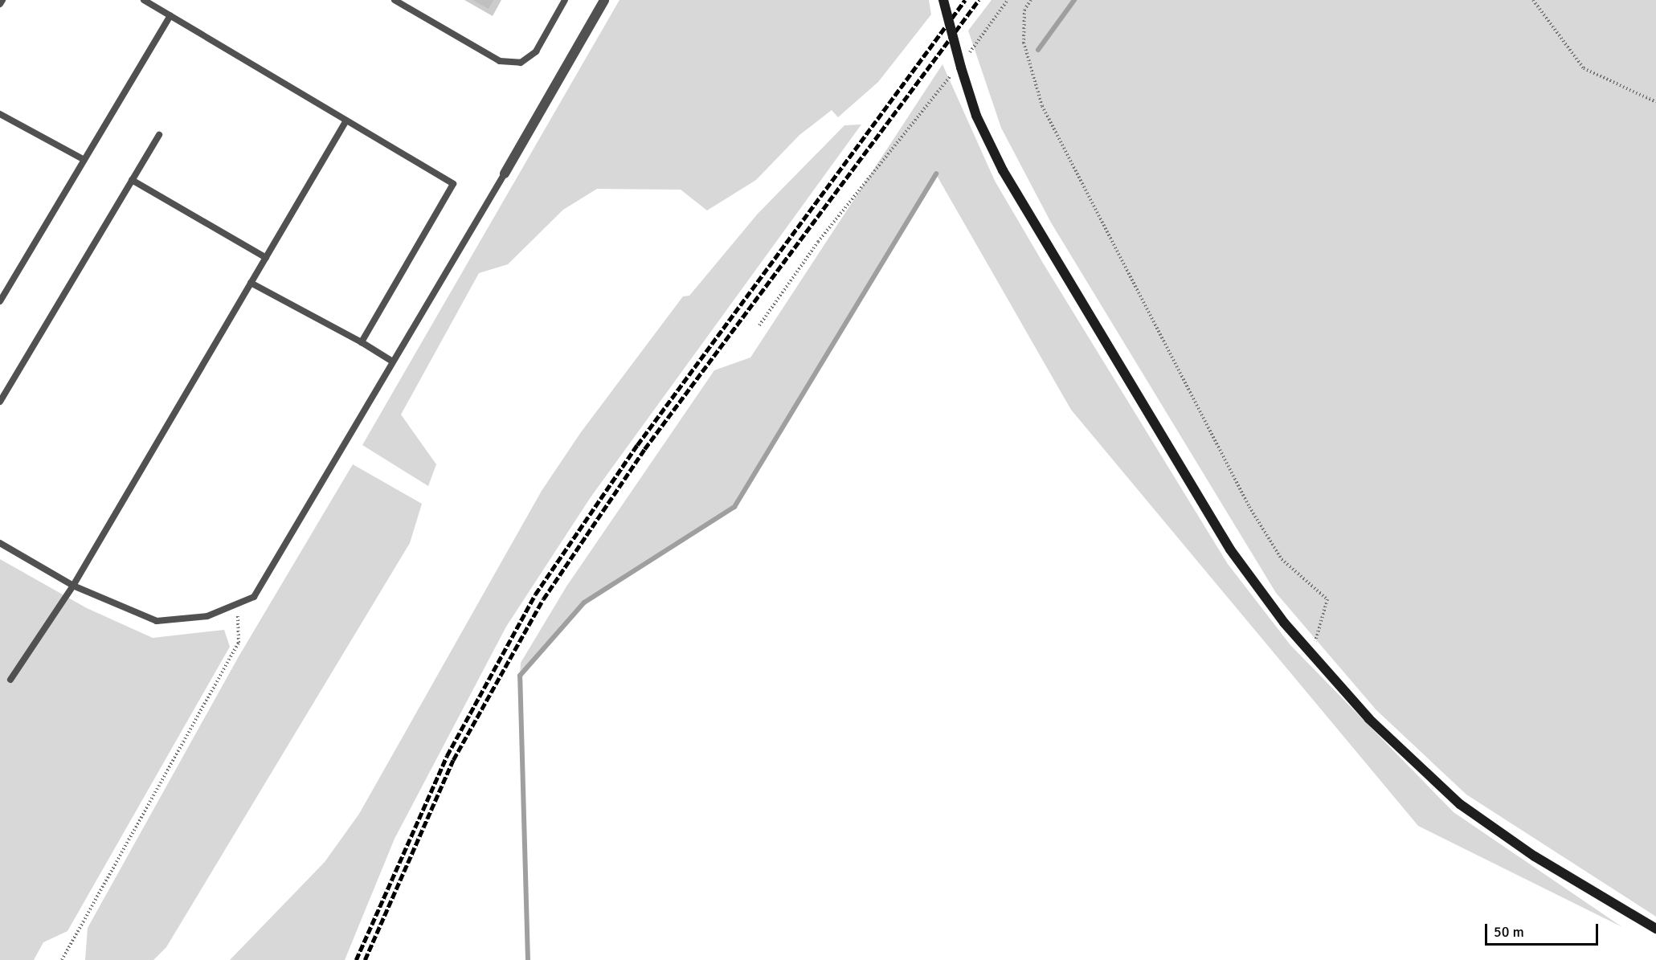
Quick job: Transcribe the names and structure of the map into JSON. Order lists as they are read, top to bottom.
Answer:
{
  "scale_bar": "50 m"
}
